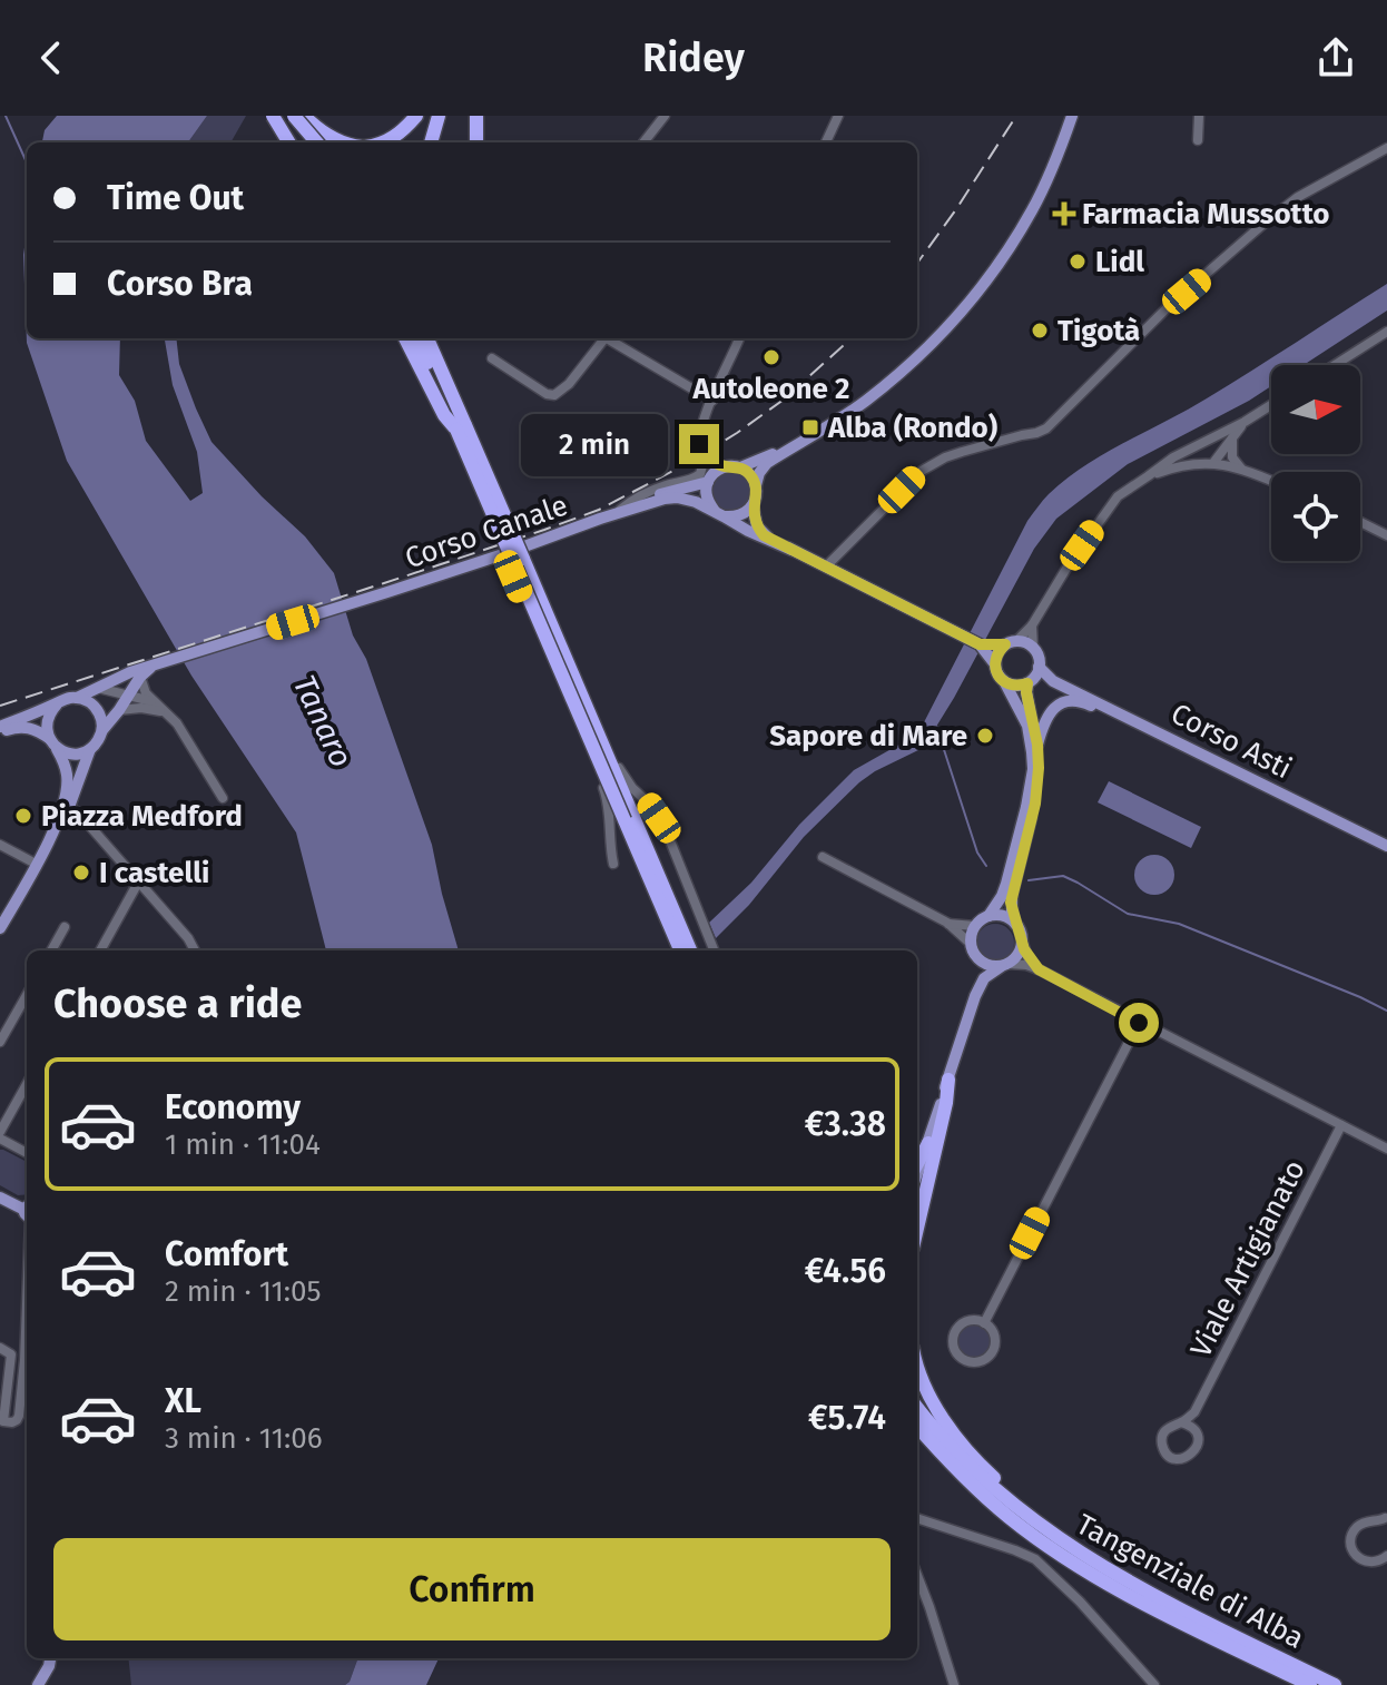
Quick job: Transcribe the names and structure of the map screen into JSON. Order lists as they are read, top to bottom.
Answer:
{
  "streets": {
    "highway": ["Tangenziale di Alba"],
    "main road": ["Corso Canale", "Corso Asti"],
    "street": ["Viale Artigianato"]
  },
  "water": ["Tanaro"],
  "places": {
    "health": ["Farmacia Mussotto"],
    "other": [
      "Lidl",
      "Tigotà",
      "Autoleone 2",
      "Sapore di Mare",
      "Piazza Medford",
      "I castelli"
    ],
    "transit": ["Alba (Rondo)"]
  },
  "north": "right",
  "page": {
    "header": "Ridey",
    "banner": ["Time Out", "Corso Bra"],
    "bubble": "2 min",
    "heading": "Choose a ride",
    "list": [
      {
        "name": "Economy",
        "note": "1 min · 11:04",
        "value": "€3.38"
      },
      {
        "name": "Comfort",
        "note": "2 min · 11:05",
        "value": "€4.56"
      },
      {
        "name": "XL",
        "note": "3 min · 11:06",
        "value": "€5.74"
      }
    ],
    "buttons": "Confirm"
  }
}
